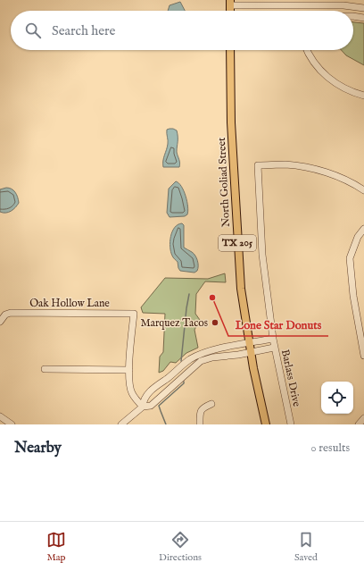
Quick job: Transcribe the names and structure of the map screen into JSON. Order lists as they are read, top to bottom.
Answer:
{
  "streets": {
    "main road": ["North Goliad Street", "TX 205"],
    "street": ["Oak Hollow Lane", "Barlass Drive"]
  },
  "places": ["Lone Star Donuts", "Marquez Tacos"],
  "page": {
    "search": "Search here",
    "heading": ["Nearby", "0 results"],
    "nav": ["Map", "Directions", "Saved"]
  }
}
